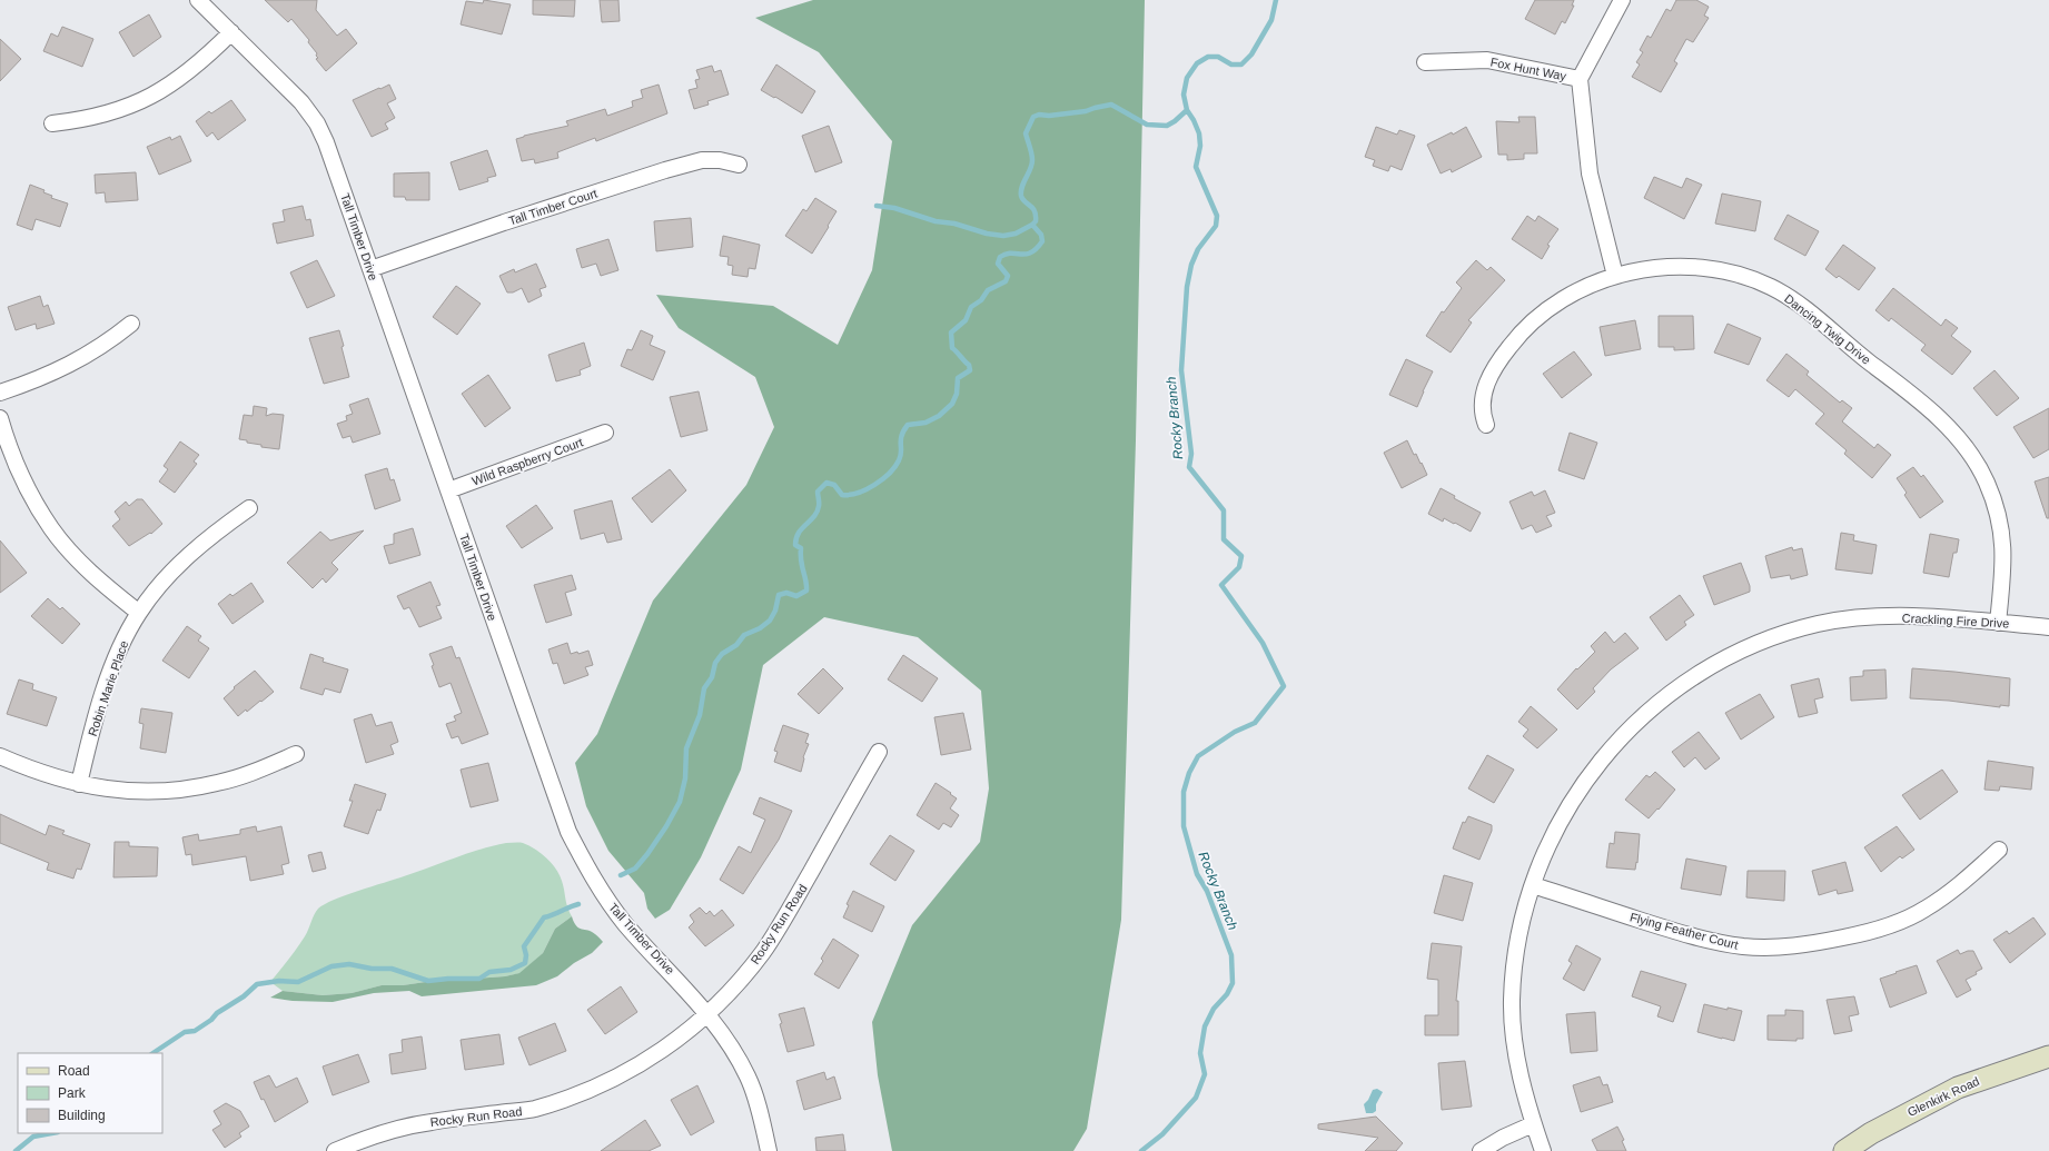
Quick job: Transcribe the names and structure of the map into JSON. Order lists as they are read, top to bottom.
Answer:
{
  "streets": {
    "street": [
      "Fox Hunt Way",
      "Tall Timber Court",
      "Tall Timber Drive",
      "Dancing Twig Drive",
      "Wild Raspberry Court",
      "Crackling Fire Drive",
      "Robin Marie Place",
      "Rocky Run Road",
      "Flying Feather Court",
      "Glenkirk Road"
    ]
  },
  "crossings": [
    ["Tall Timber Court", "Tall Timber Drive"],
    ["Tall Timber Drive", "Wild Raspberry Court"],
    ["Tall Timber Drive", "Rocky Run Road"],
    ["Dancing Twig Drive", "Crackling Fire Drive"],
    ["Crackling Fire Drive", "Flying Feather Court"]
  ],
  "water": ["Rocky Branch"],
  "legend": ["Road", "Park", "Building"]
}
